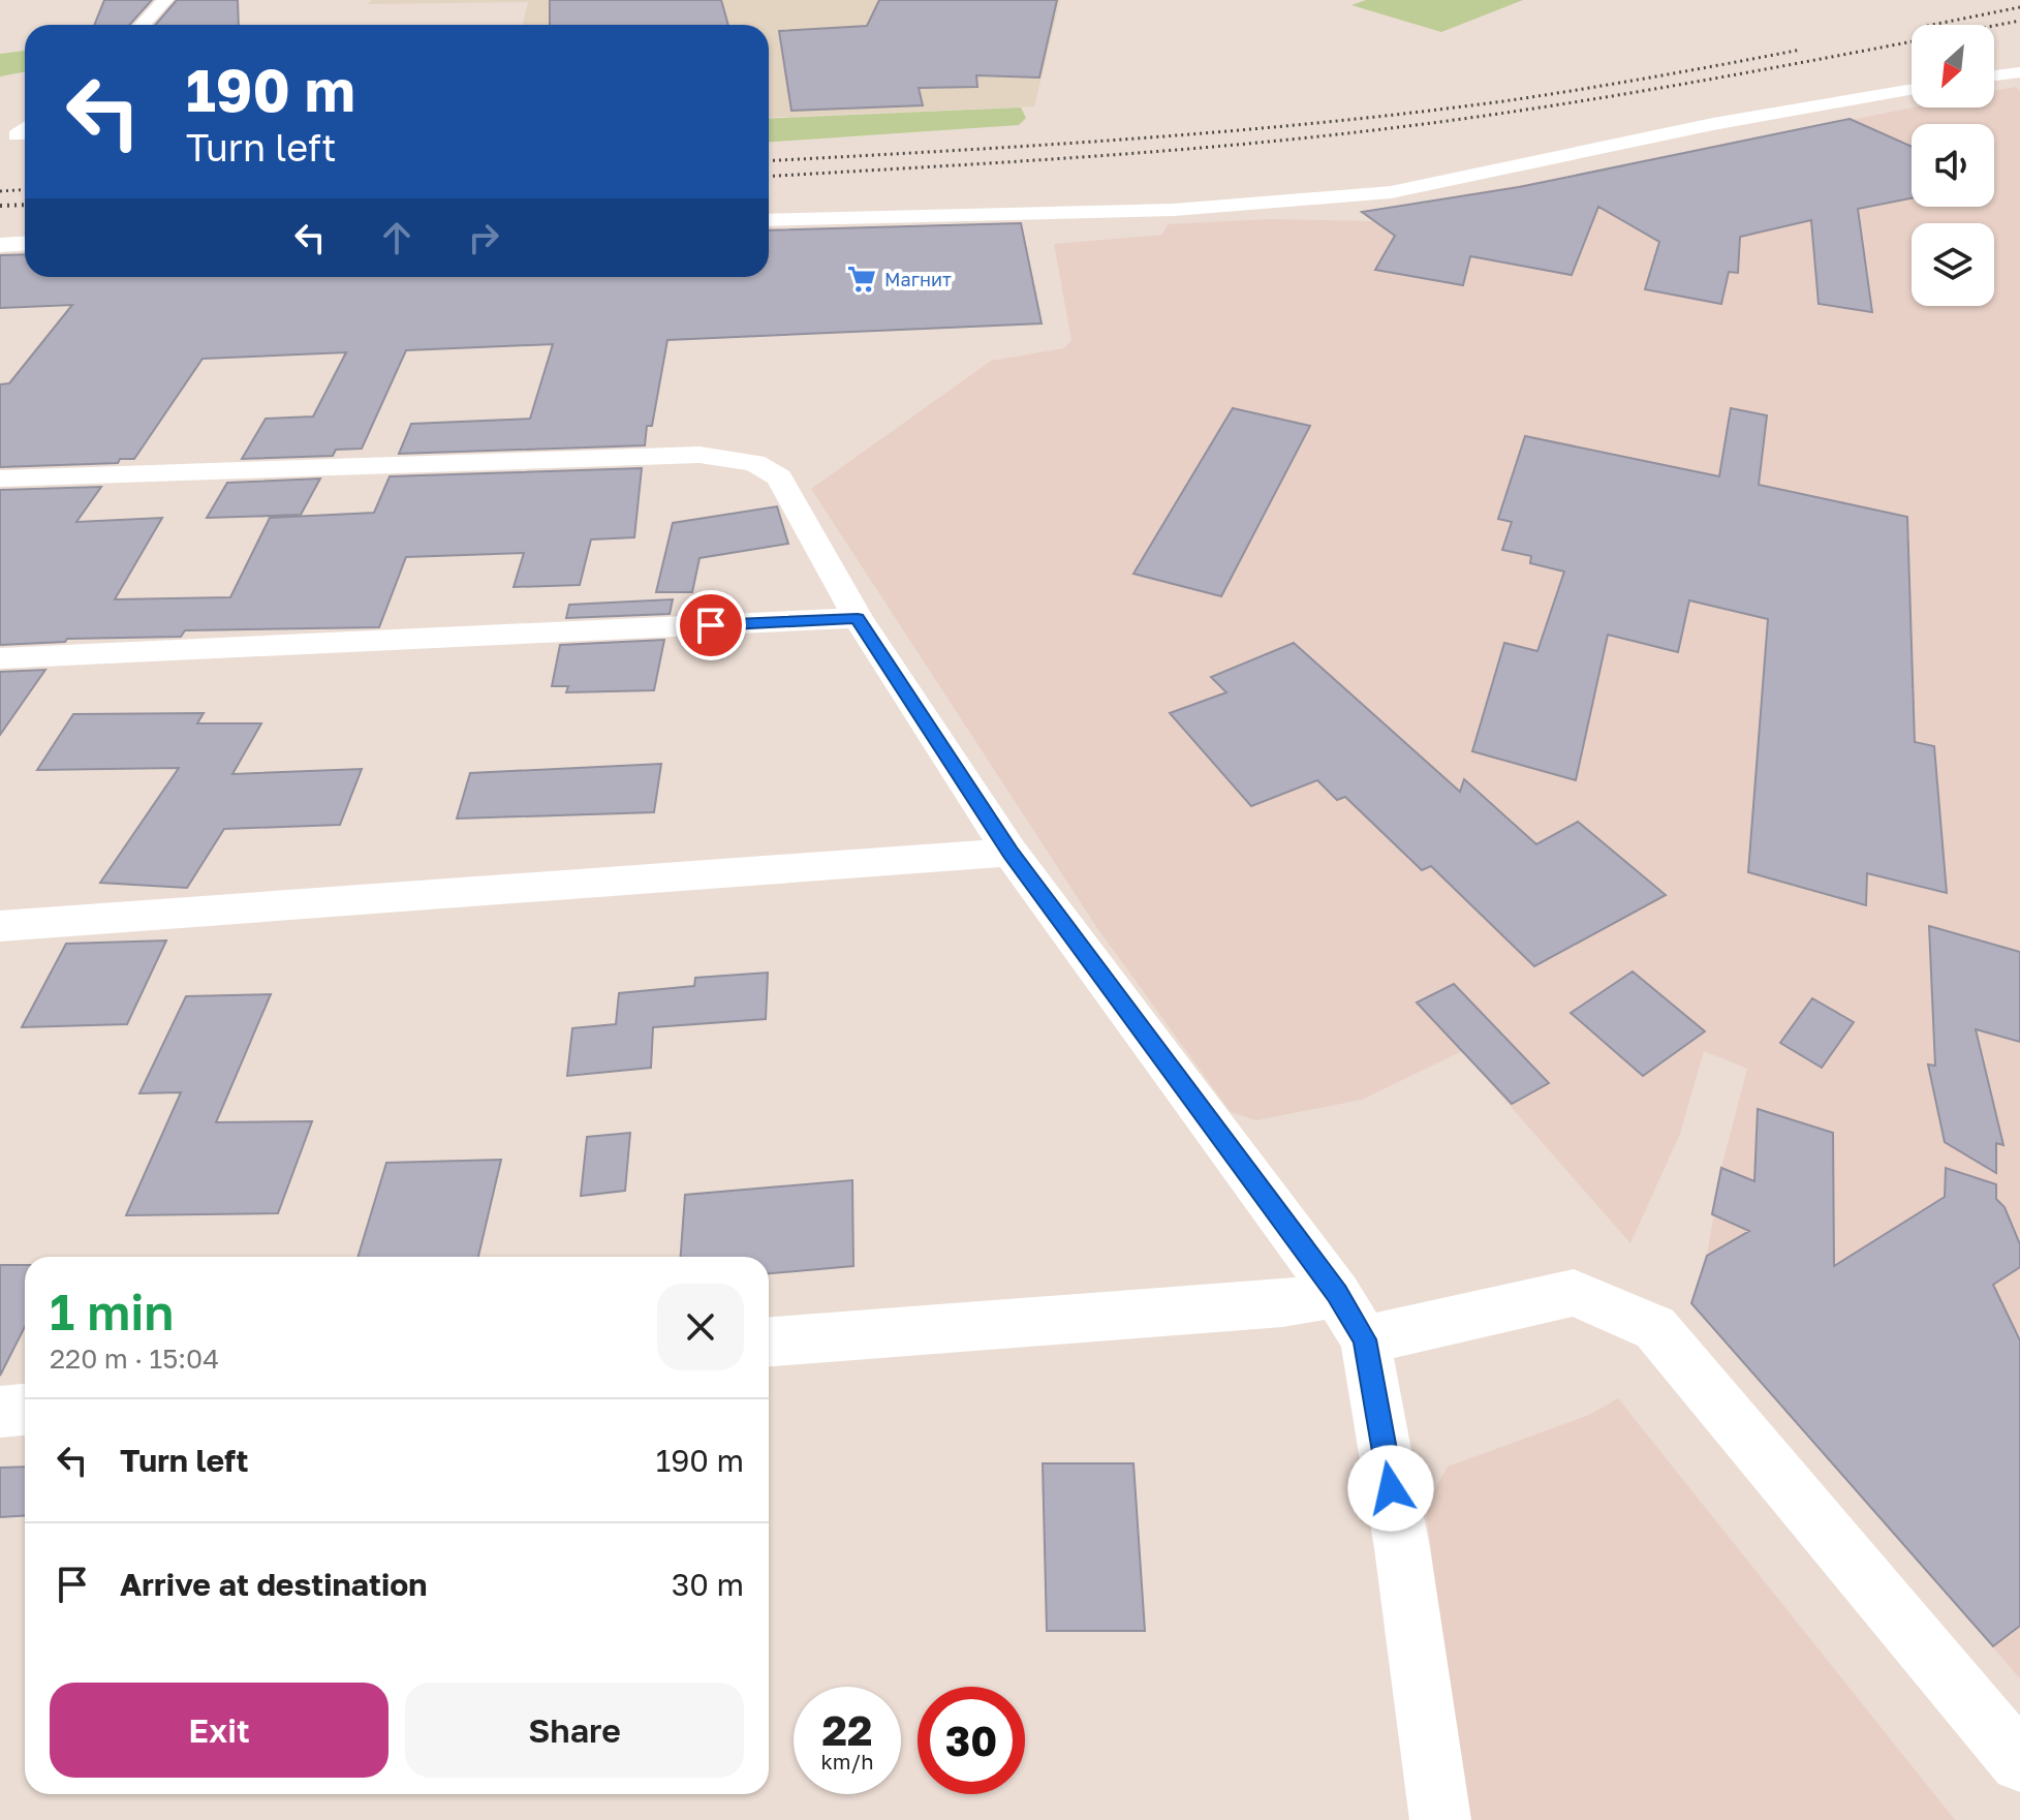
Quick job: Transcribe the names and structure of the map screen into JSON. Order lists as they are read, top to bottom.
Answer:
{
  "places": {
    "supermarket": ["Магнит"]
  },
  "north": "bottom left",
  "page": {
    "turn": ["190 m", "Turn left"],
    "heading": ["1 min", "220 m · 15:04"],
    "list": [
      {
        "name": "Turn left",
        "value": "190 m"
      },
      {
        "name": "Arrive at destination",
        "value": "30 m"
      }
    ],
    "buttons": ["Exit", "Share"],
    "speed": "22 km/h",
    "limit": "30"
  }
}
